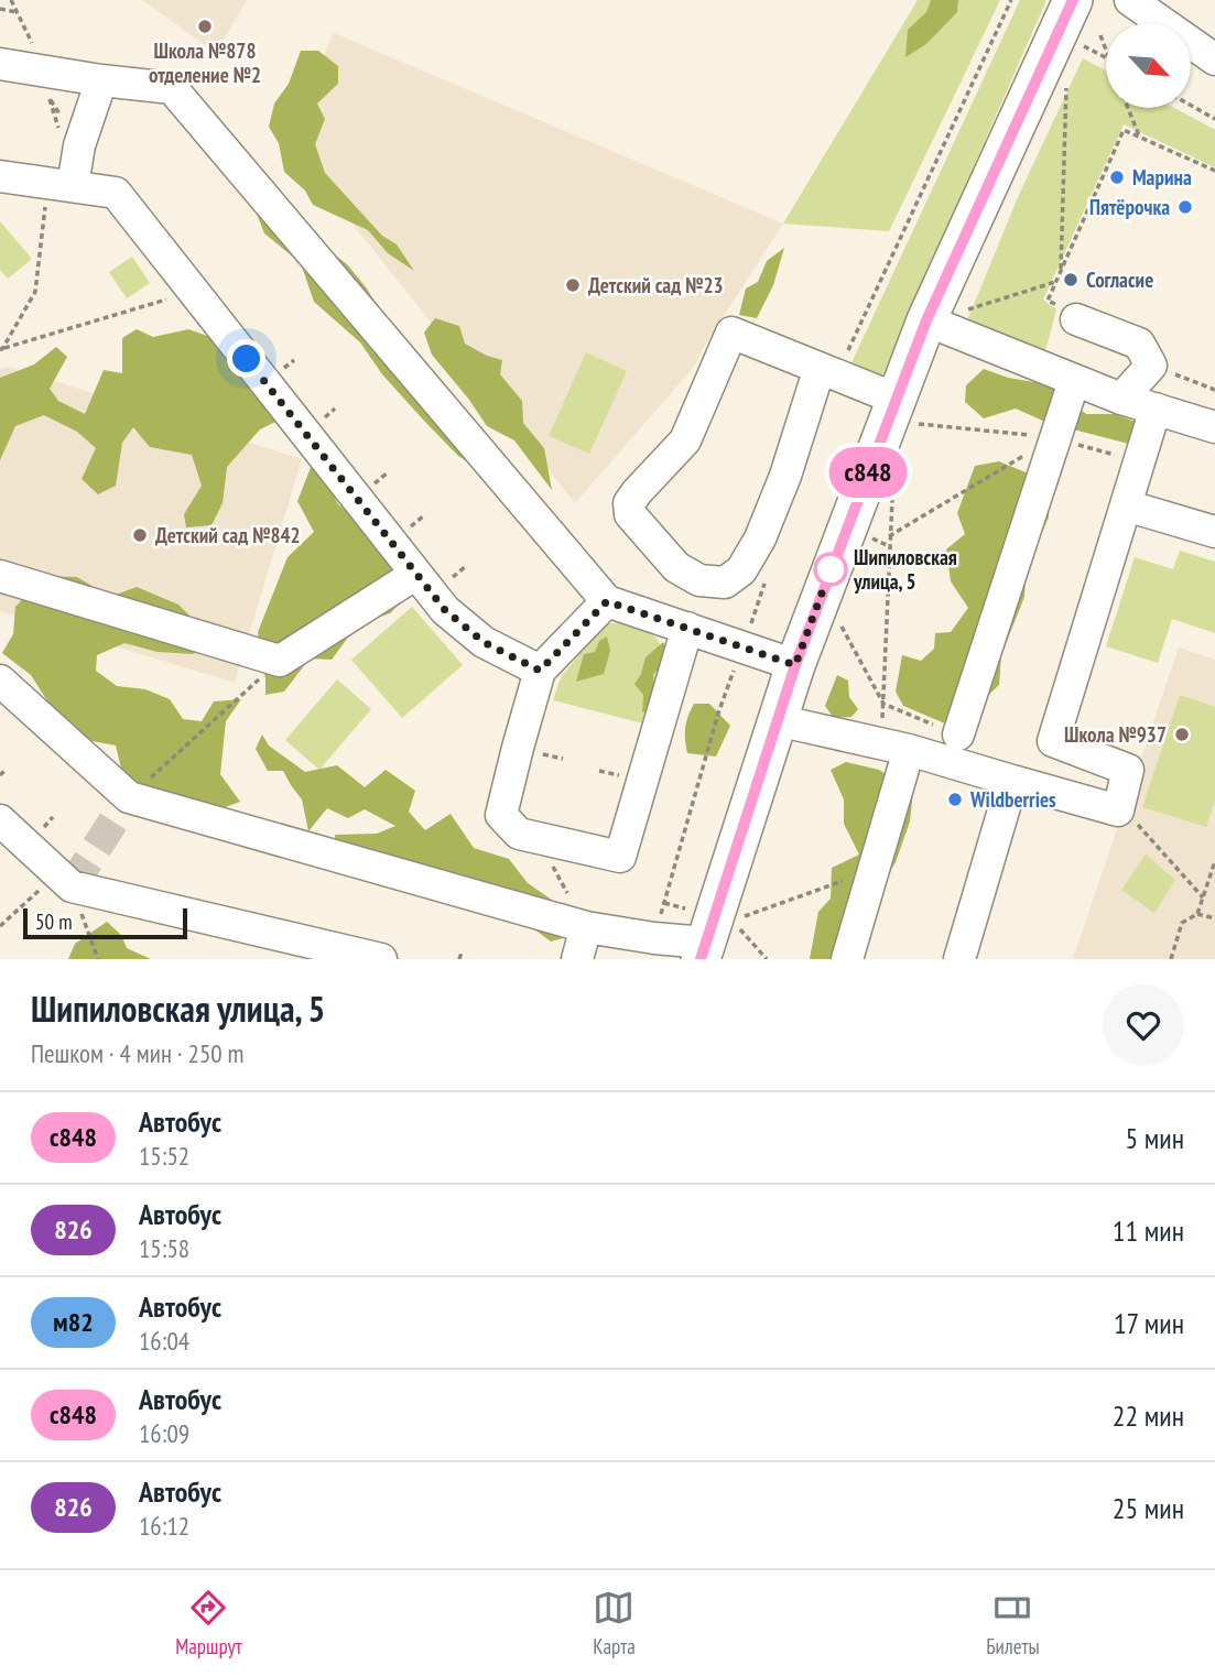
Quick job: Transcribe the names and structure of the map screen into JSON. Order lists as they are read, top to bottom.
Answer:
{
  "places": [
    "Школа №878 отделение №2",
    "Марина",
    "Пятёрочка",
    "Согласие",
    "Детский сад №23",
    "Детский сад №842",
    "Шипиловская улица, 5",
    "Школа №937",
    "Wildberries"
  ],
  "lines": ["bus line с848"],
  "scale_bar": "50 m",
  "north": "bottom right",
  "page": {
    "on_map": "с848",
    "scale": "50 m",
    "heading": ["Шипиловская улица, 5", "Пешком · 4 мин · 250 m"],
    "list": [
      {
        "mark": "с848",
        "name": "Автобус",
        "note": "15:52",
        "value": "5 мин"
      },
      {
        "mark": "826",
        "name": "Автобус",
        "note": "15:58",
        "value": "11 мин"
      },
      {
        "mark": "м82",
        "name": "Автобус",
        "note": "16:04",
        "value": "17 мин"
      },
      {
        "mark": "с848",
        "name": "Автобус",
        "note": "16:09",
        "value": "22 мин"
      },
      {
        "mark": "826",
        "name": "Автобус",
        "note": "16:12",
        "value": "25 мин"
      }
    ],
    "tabs": ["Маршрут", "Карта", "Билеты"]
  }
}
